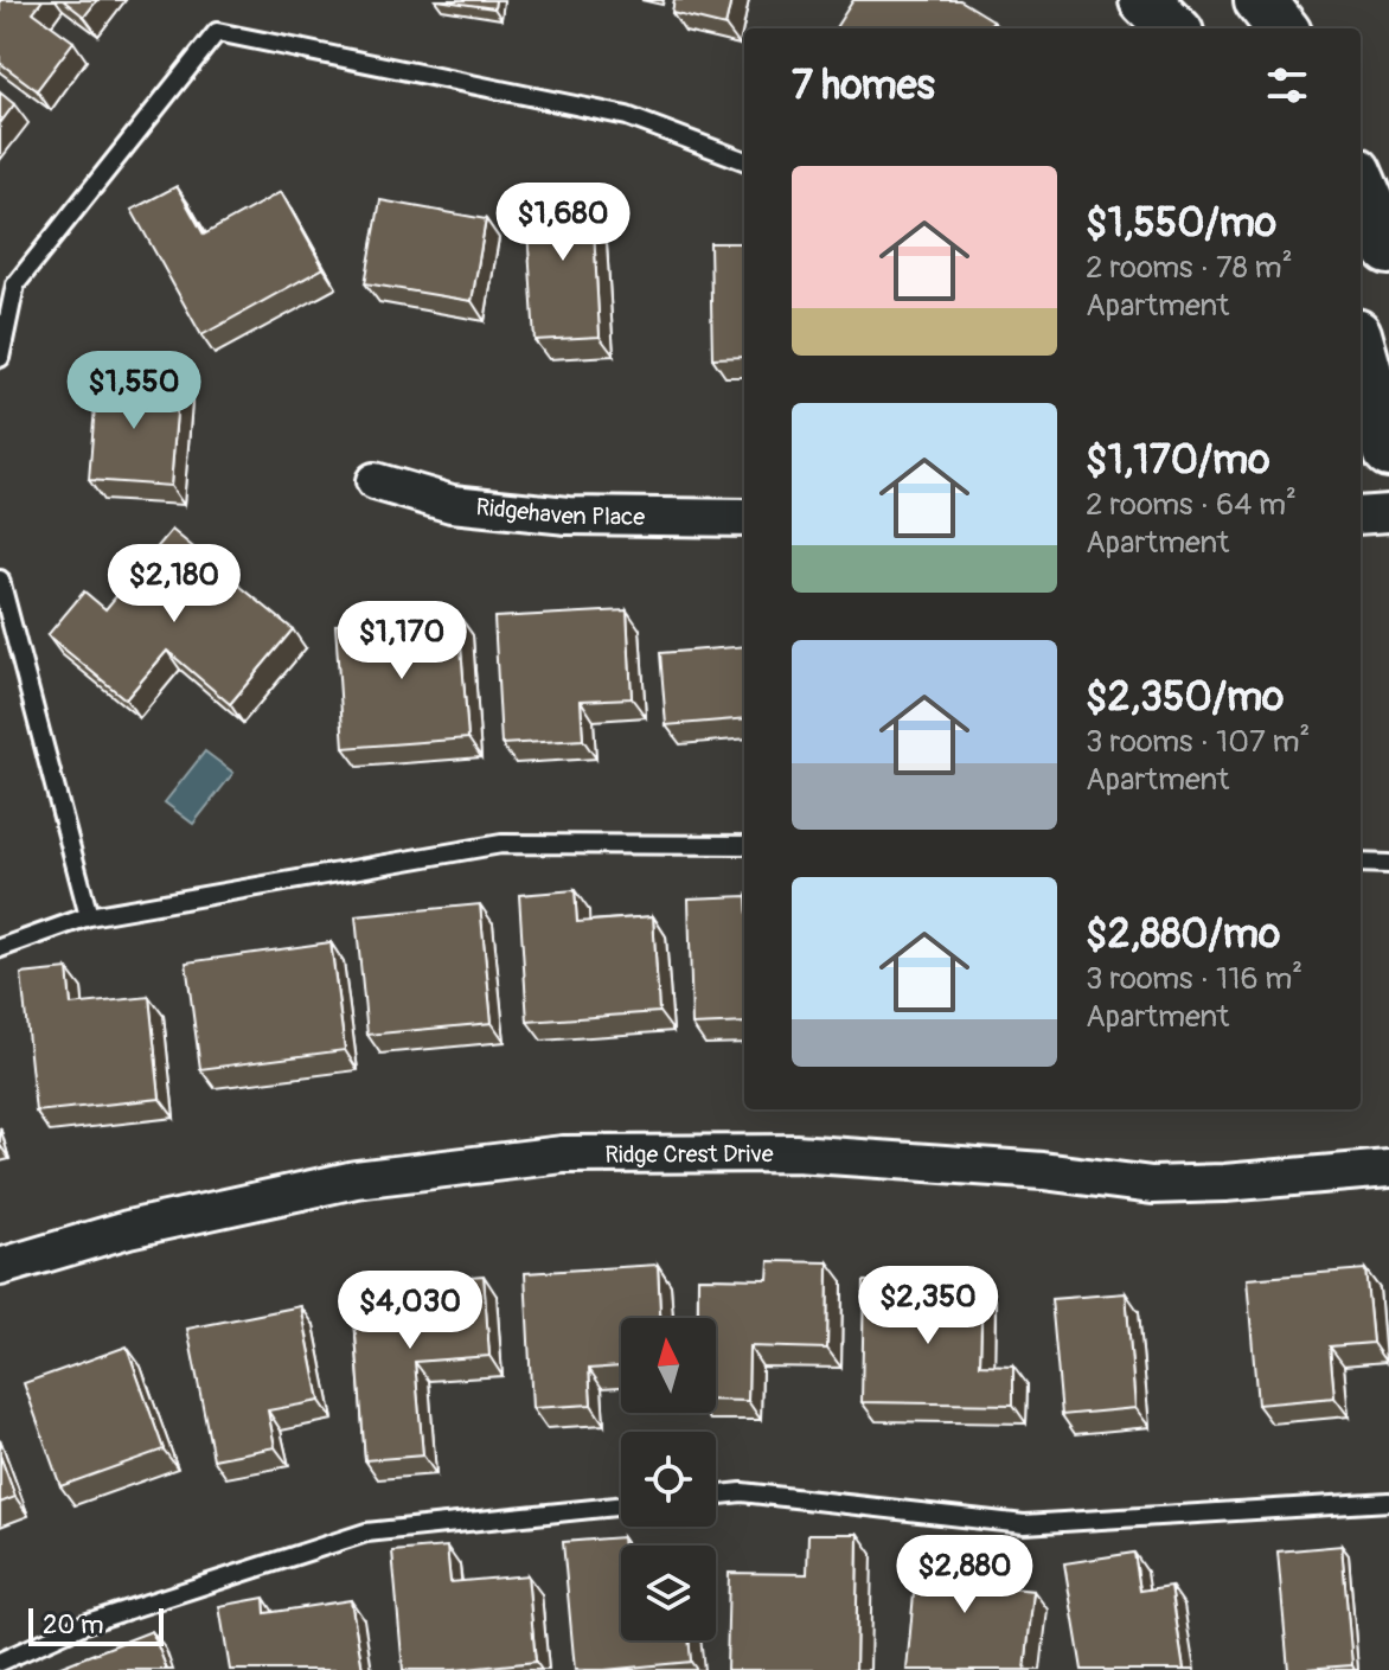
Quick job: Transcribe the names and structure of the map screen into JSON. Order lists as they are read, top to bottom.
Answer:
{
  "streets": {
    "street": ["Ridgehaven Place", "Ridge Crest Drive"]
  },
  "scale_bar": "20 m",
  "north": "top",
  "page": {
    "heading": "7 homes",
    "list": [
      {
        "name": "$1,550/mo",
        "note": "2 rooms · 78 m² · Apartment"
      },
      {
        "name": "$1,170/mo",
        "note": "2 rooms · 64 m² · Apartment"
      },
      {
        "name": "$2,350/mo",
        "note": "3 rooms · 107 m² · Apartment"
      },
      {
        "name": "$2,880/mo",
        "note": "3 rooms · 116 m² · Apartment"
      }
    ],
    "price": [
      "$1,680",
      "$1,550",
      "$2,180",
      "$1,170",
      "$2,350",
      "$4,030",
      "$2,880"
    ],
    "scale": "20 m"
  }
}
